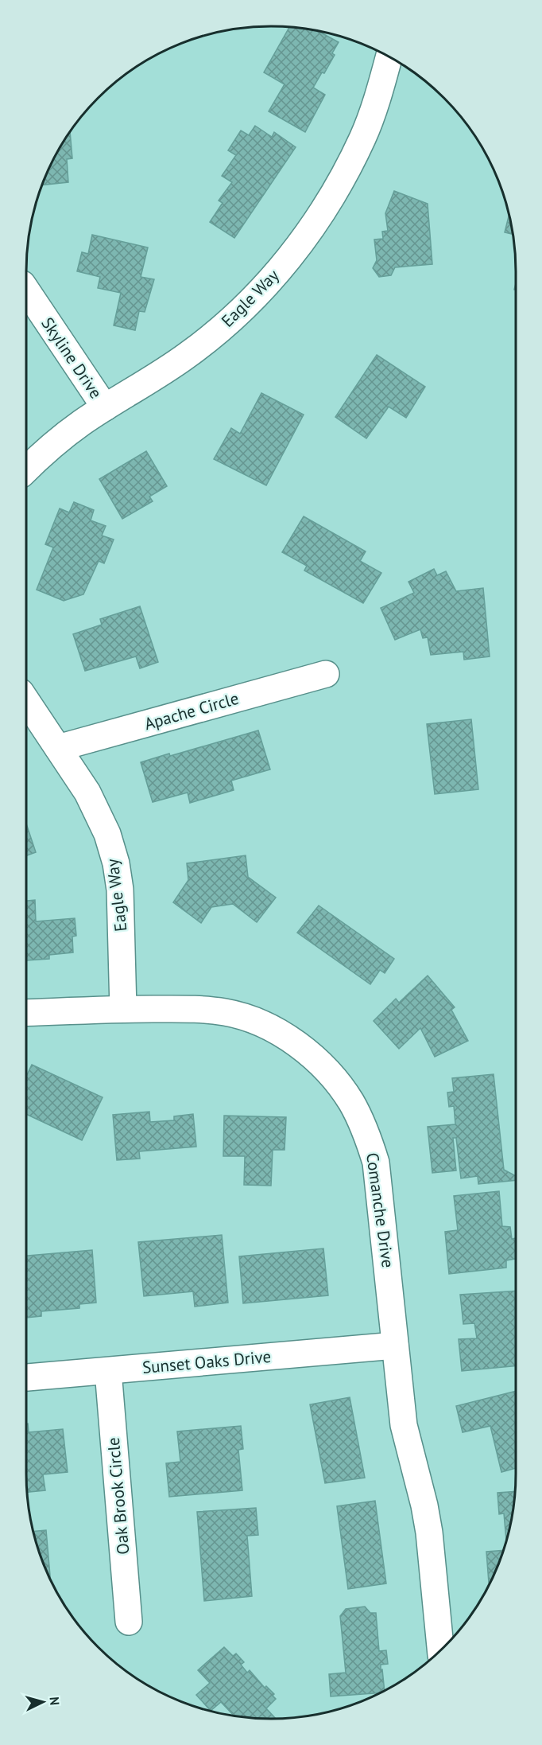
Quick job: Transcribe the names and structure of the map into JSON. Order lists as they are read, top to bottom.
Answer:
{
  "streets": {
    "street": [
      "Eagle Way",
      "Skyline Drive",
      "Apache Circle",
      "Comanche Drive",
      "Sunset Oaks Drive",
      "Oak Brook Circle"
    ]
  },
  "crossings": [
    ["Eagle Way", "Skyline Drive"],
    ["Eagle Way", "Apache Circle"],
    ["Eagle Way", "Comanche Drive"],
    ["Comanche Drive", "Sunset Oaks Drive"],
    ["Sunset Oaks Drive", "Oak Brook Circle"]
  ],
  "north": "right"
}
